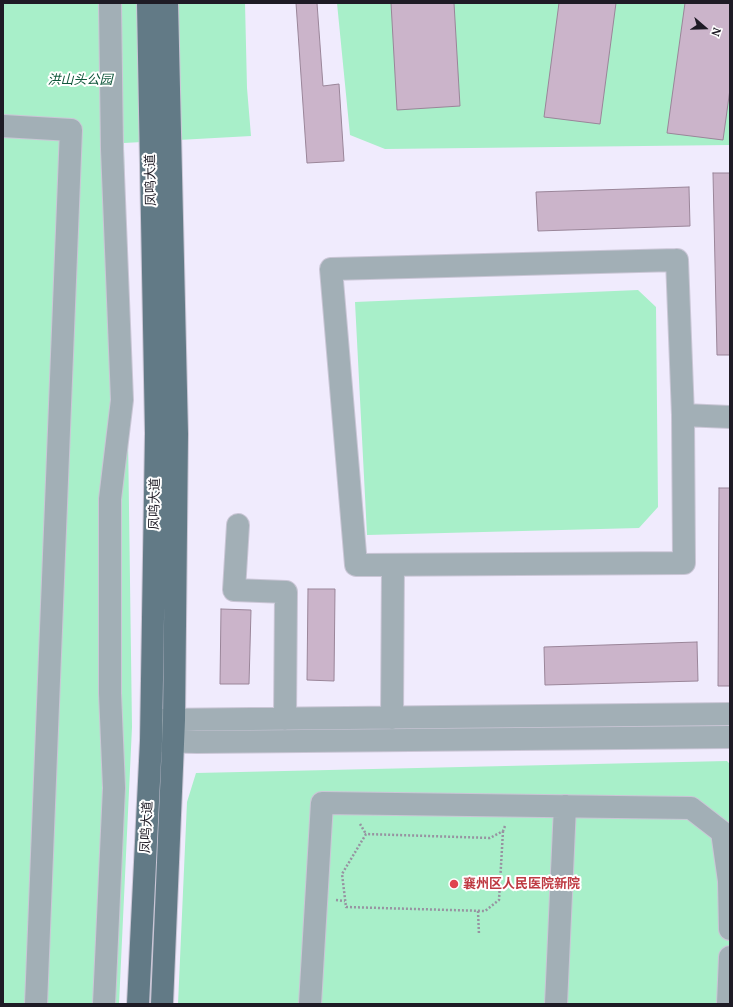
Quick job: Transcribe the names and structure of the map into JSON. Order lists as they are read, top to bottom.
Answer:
{
  "streets": {
    "main road": ["凤鸣大道"]
  },
  "parks": ["洪山头公园"],
  "places": ["襄州区人民医院新院"],
  "north": "right"
}
